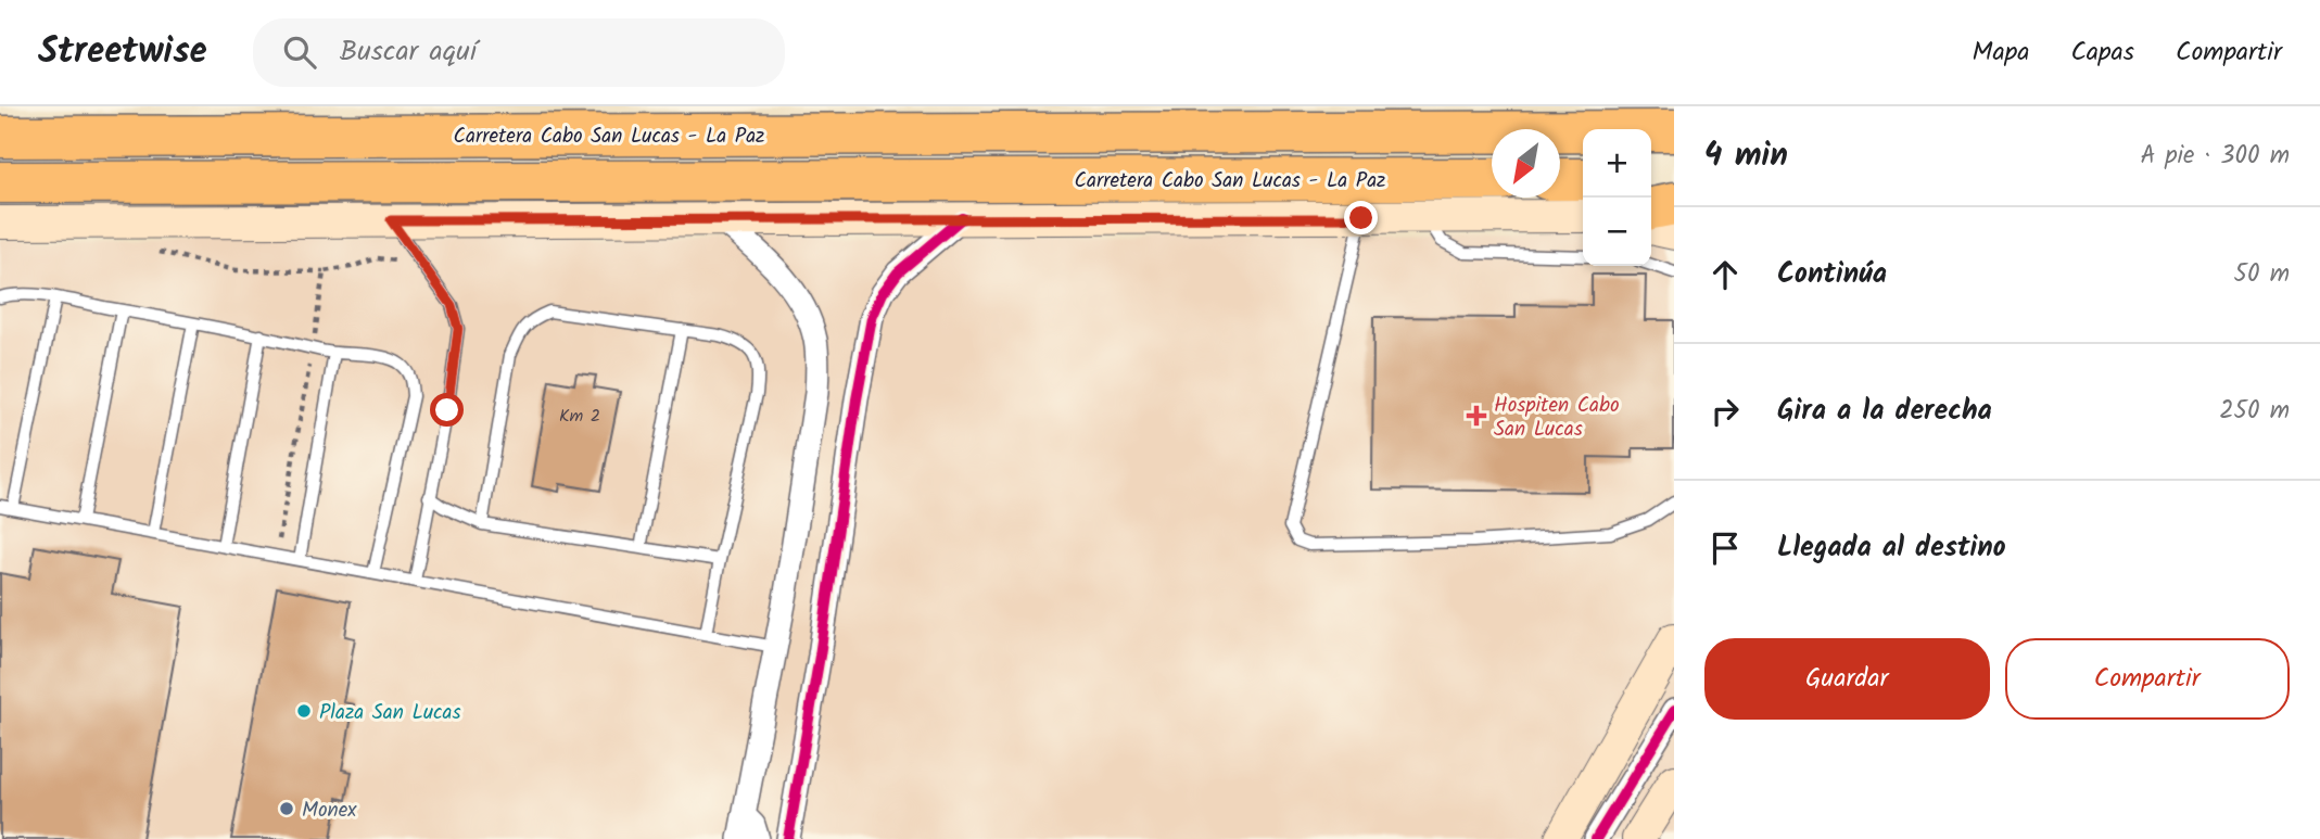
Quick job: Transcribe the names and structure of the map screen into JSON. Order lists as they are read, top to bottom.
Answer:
{
  "streets": {
    "highway": ["Carretera Cabo San Lucas - La Paz"]
  },
  "places": {
    "health": ["Hospiten Cabo San Lucas"],
    "other": ["Plaza San Lucas", "Monex"]
  },
  "house_numbers": ["Km 2"],
  "north": "bottom left",
  "page": {
    "header": "Streetwise",
    "search": "Buscar aquí",
    "nav": ["Mapa", "Capas", "Compartir"],
    "heading": ["4 min", "A pie · 300 m"],
    "map_buttons": ["+", "−"],
    "list": [
      ["Continúa", "50 m"],
      ["Gira a la derecha", "250 m"],
      "Llegada al destino"
    ],
    "buttons": ["Guardar", "Compartir"]
  }
}
